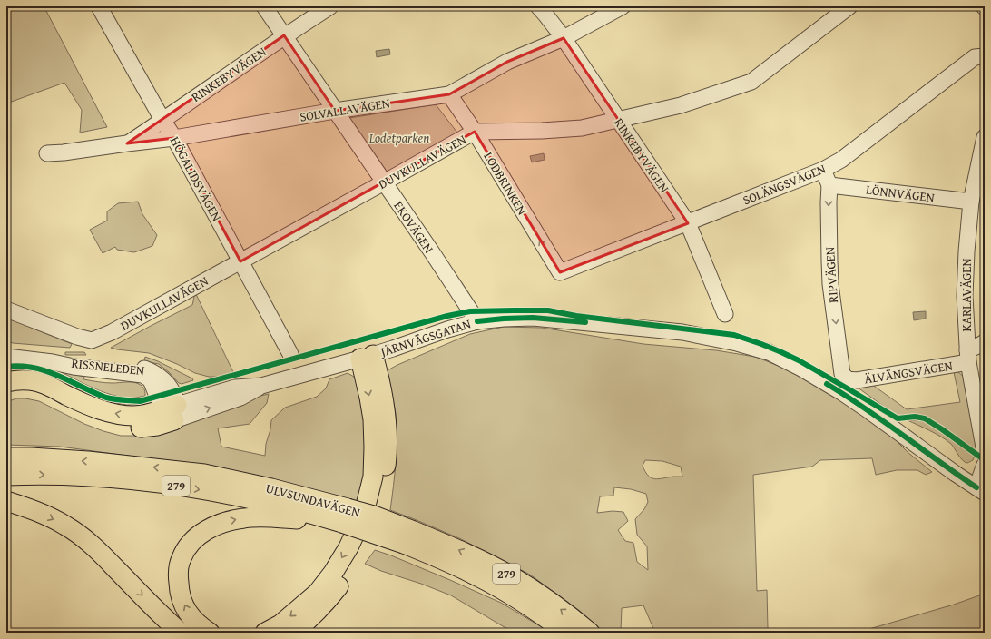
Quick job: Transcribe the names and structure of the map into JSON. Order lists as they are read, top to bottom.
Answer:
{
  "streets": {
    "main road": ["279", "ULVSUNDAVÄGEN"],
    "street": [
      "RINKEBYVÄGEN",
      "SOLVALLAVÄGEN",
      "DUVKULLAVÄGEN",
      "HÖGALIDSVÄGEN",
      "LODBRINKEN",
      "SOLÄNGSVÄGEN",
      "LÖNNVÄGEN",
      "EKOVÄGEN",
      "RIPVÄGEN",
      "KARLAVÄGEN",
      "JÄRNVÄGSGATAN",
      "RISSNELEDEN",
      "ÄLVÄNGSVÄGEN"
    ]
  },
  "crossings": [
    ["RINKEBYVÄGEN", "SOLVALLAVÄGEN"],
    ["RINKEBYVÄGEN", "DUVKULLAVÄGEN"],
    ["RINKEBYVÄGEN", "HÖGALIDSVÄGEN"],
    ["RINKEBYVÄGEN", "SOLÄNGSVÄGEN"],
    ["RINKEBYVÄGEN", "EKOVÄGEN"],
    ["SOLVALLAVÄGEN", "HÖGALIDSVÄGEN"],
    ["SOLVALLAVÄGEN", "LODBRINKEN"],
    ["SOLVALLAVÄGEN", "EKOVÄGEN"],
    ["DUVKULLAVÄGEN", "HÖGALIDSVÄGEN"],
    ["DUVKULLAVÄGEN", "LODBRINKEN"],
    ["DUVKULLAVÄGEN", "EKOVÄGEN"],
    ["LODBRINKEN", "SOLÄNGSVÄGEN"],
    ["SOLÄNGSVÄGEN", "RIPVÄGEN"],
    ["LÖNNVÄGEN", "RIPVÄGEN"],
    ["LÖNNVÄGEN", "KARLAVÄGEN"],
    ["EKOVÄGEN", "JÄRNVÄGSGATAN"],
    ["RIPVÄGEN", "ÄLVÄNGSVÄGEN"],
    ["KARLAVÄGEN", "ÄLVÄNGSVÄGEN"],
    ["JÄRNVÄGSGATAN", "RISSNELEDEN"]
  ],
  "one_way": ["LODBRINKEN", "RIPVÄGEN"],
  "parks": ["Lodetparken"]
}
